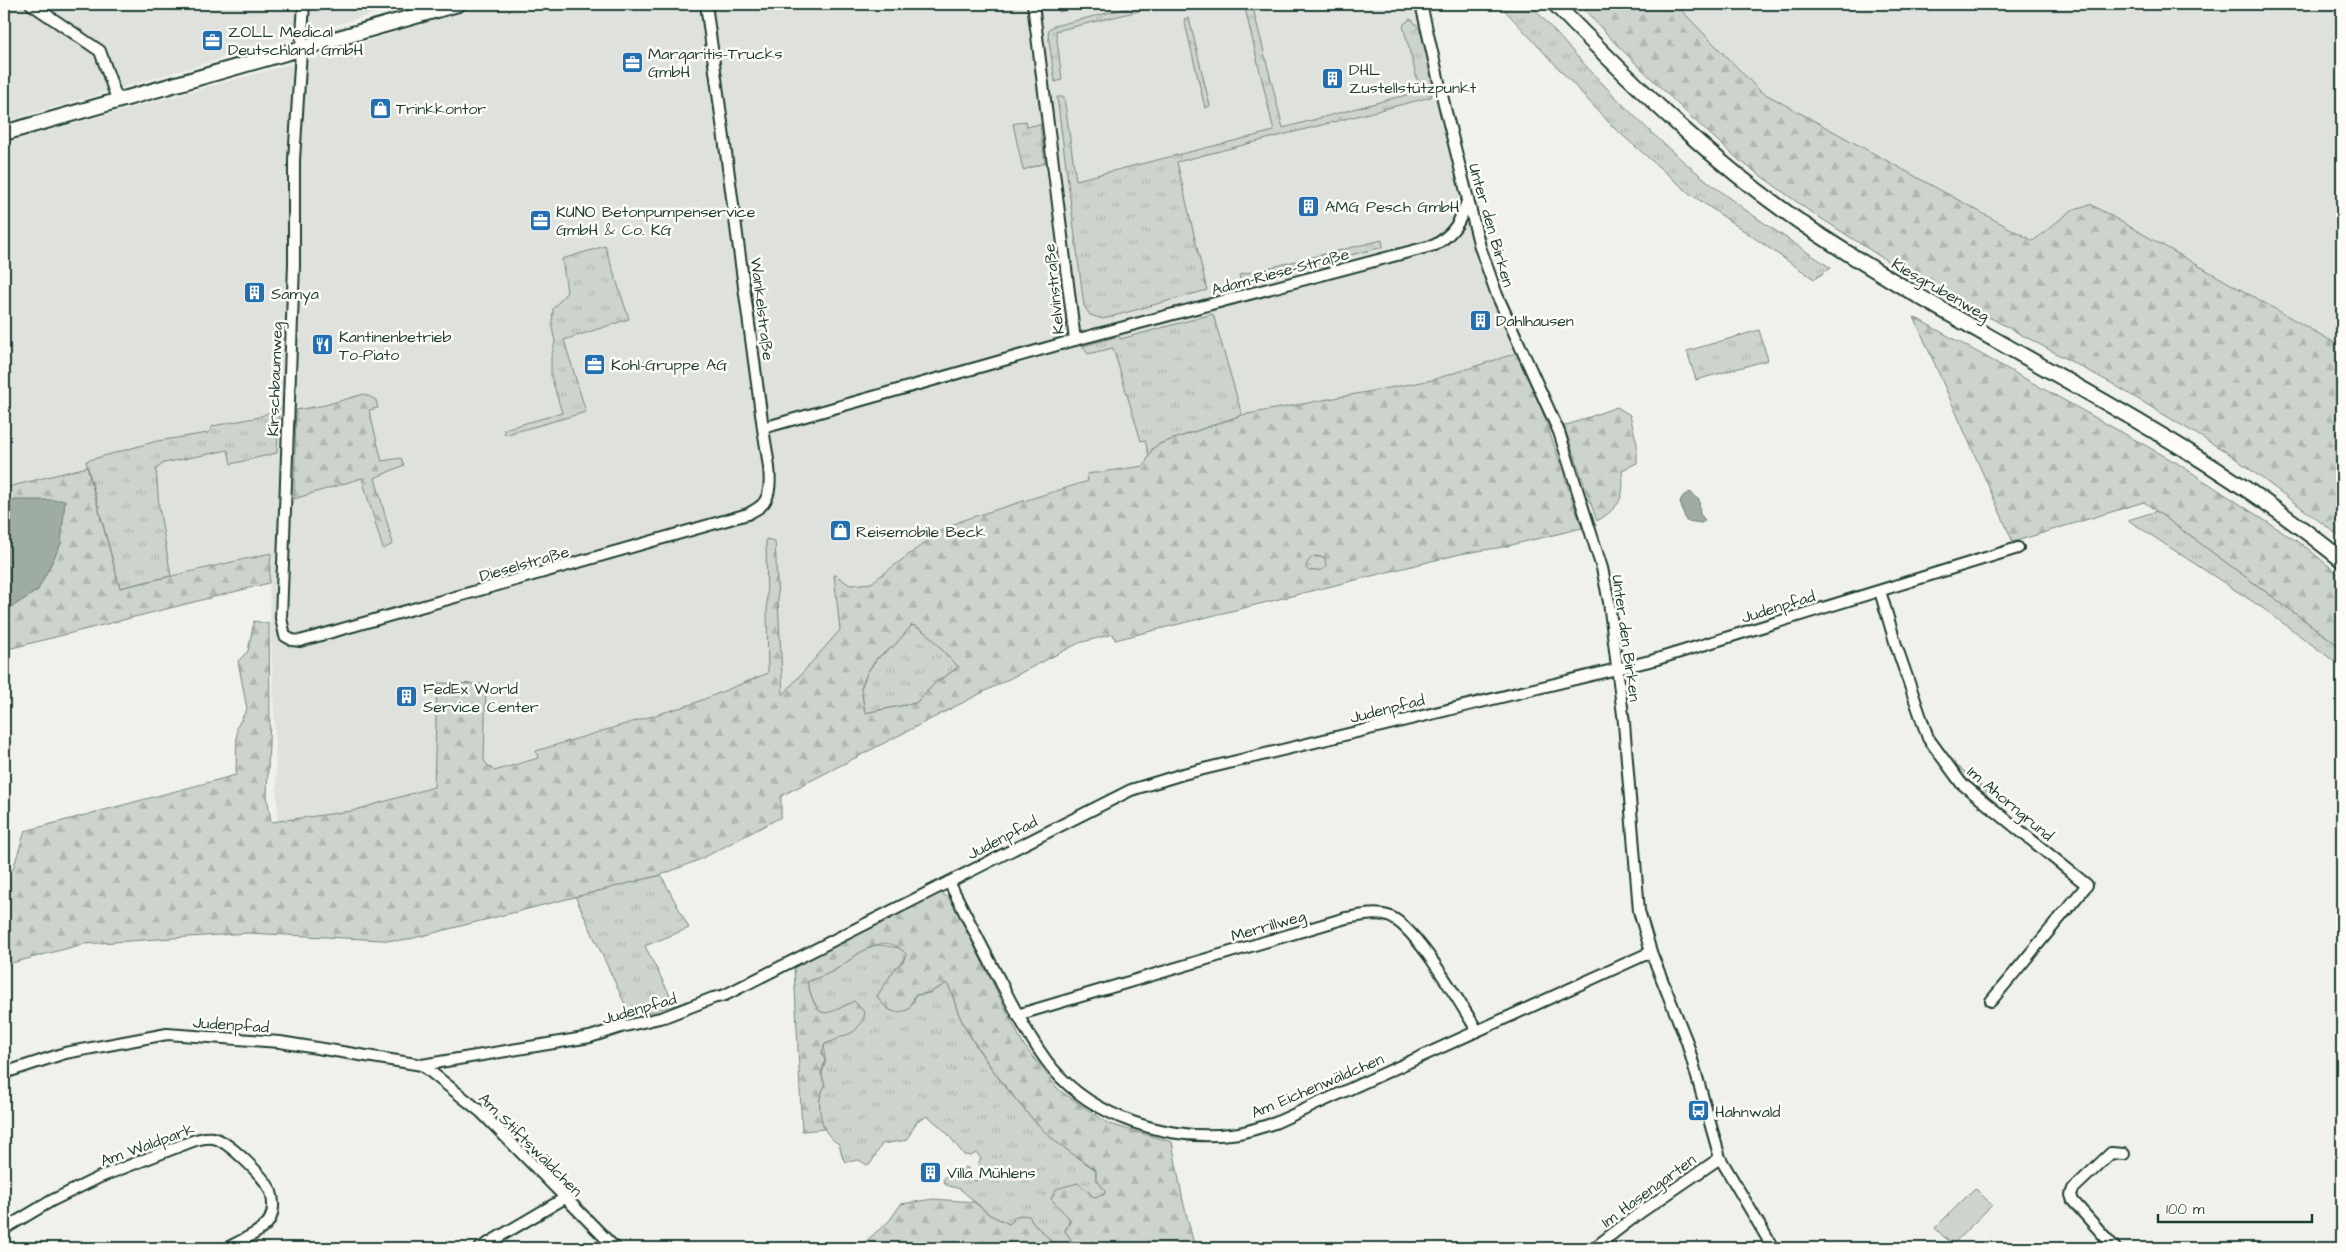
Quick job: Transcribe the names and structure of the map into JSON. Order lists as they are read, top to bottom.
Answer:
{
  "streets": {
    "main road": ["Kiesgrubenweg"],
    "street": [
      "Unter den Birken",
      "Adam-Riese-Straße",
      "Kelvinstraße",
      "Wankelstraße",
      "Kirschbaumweg",
      "Dieselstraße",
      "Judenpfad",
      "Im Ahorngrund",
      "Merrillweg",
      "Am Eichenwäldchen",
      "Am Waldpark",
      "Am Stiftswäldchen",
      "Im Hasengarten"
    ]
  },
  "crossings": [
    ["Unter den Birken", "Adam-Riese-Straße"],
    ["Unter den Birken", "Judenpfad"],
    ["Unter den Birken", "Am Eichenwäldchen"],
    ["Unter den Birken", "Im Hasengarten"],
    ["Adam-Riese-Straße", "Kelvinstraße"],
    ["Kelvinstraße", "Wankelstraße"],
    ["Wankelstraße", "Dieselstraße"],
    ["Kirschbaumweg", "Dieselstraße"],
    ["Judenpfad", "Im Ahorngrund"],
    ["Judenpfad", "Am Eichenwäldchen"],
    ["Judenpfad", "Am Stiftswäldchen"],
    ["Merrillweg", "Am Eichenwäldchen"]
  ],
  "places": {
    "office": [
      "ZOLL Medical Deutschland GmbH",
      "Margaritis-Trucks GmbH",
      "KUNO Betonpumpenservice GmbH & Co. KG",
      "Kohl-Gruppe AG"
    ],
    "building": [
      "DHL Zustellstützpunkt",
      "AMG Pesch GmbH",
      "Samya",
      "Dahlhausen",
      "FedEx World Service Center",
      "Villa Mühlens"
    ],
    "shop": ["Trinkkontor", "Reisemobile Beck"],
    "restaurant": ["Kantinenbetrieb To-Piato"],
    "bus stop": ["Hahnwald"]
  },
  "scale_bar": "100 m"
}
